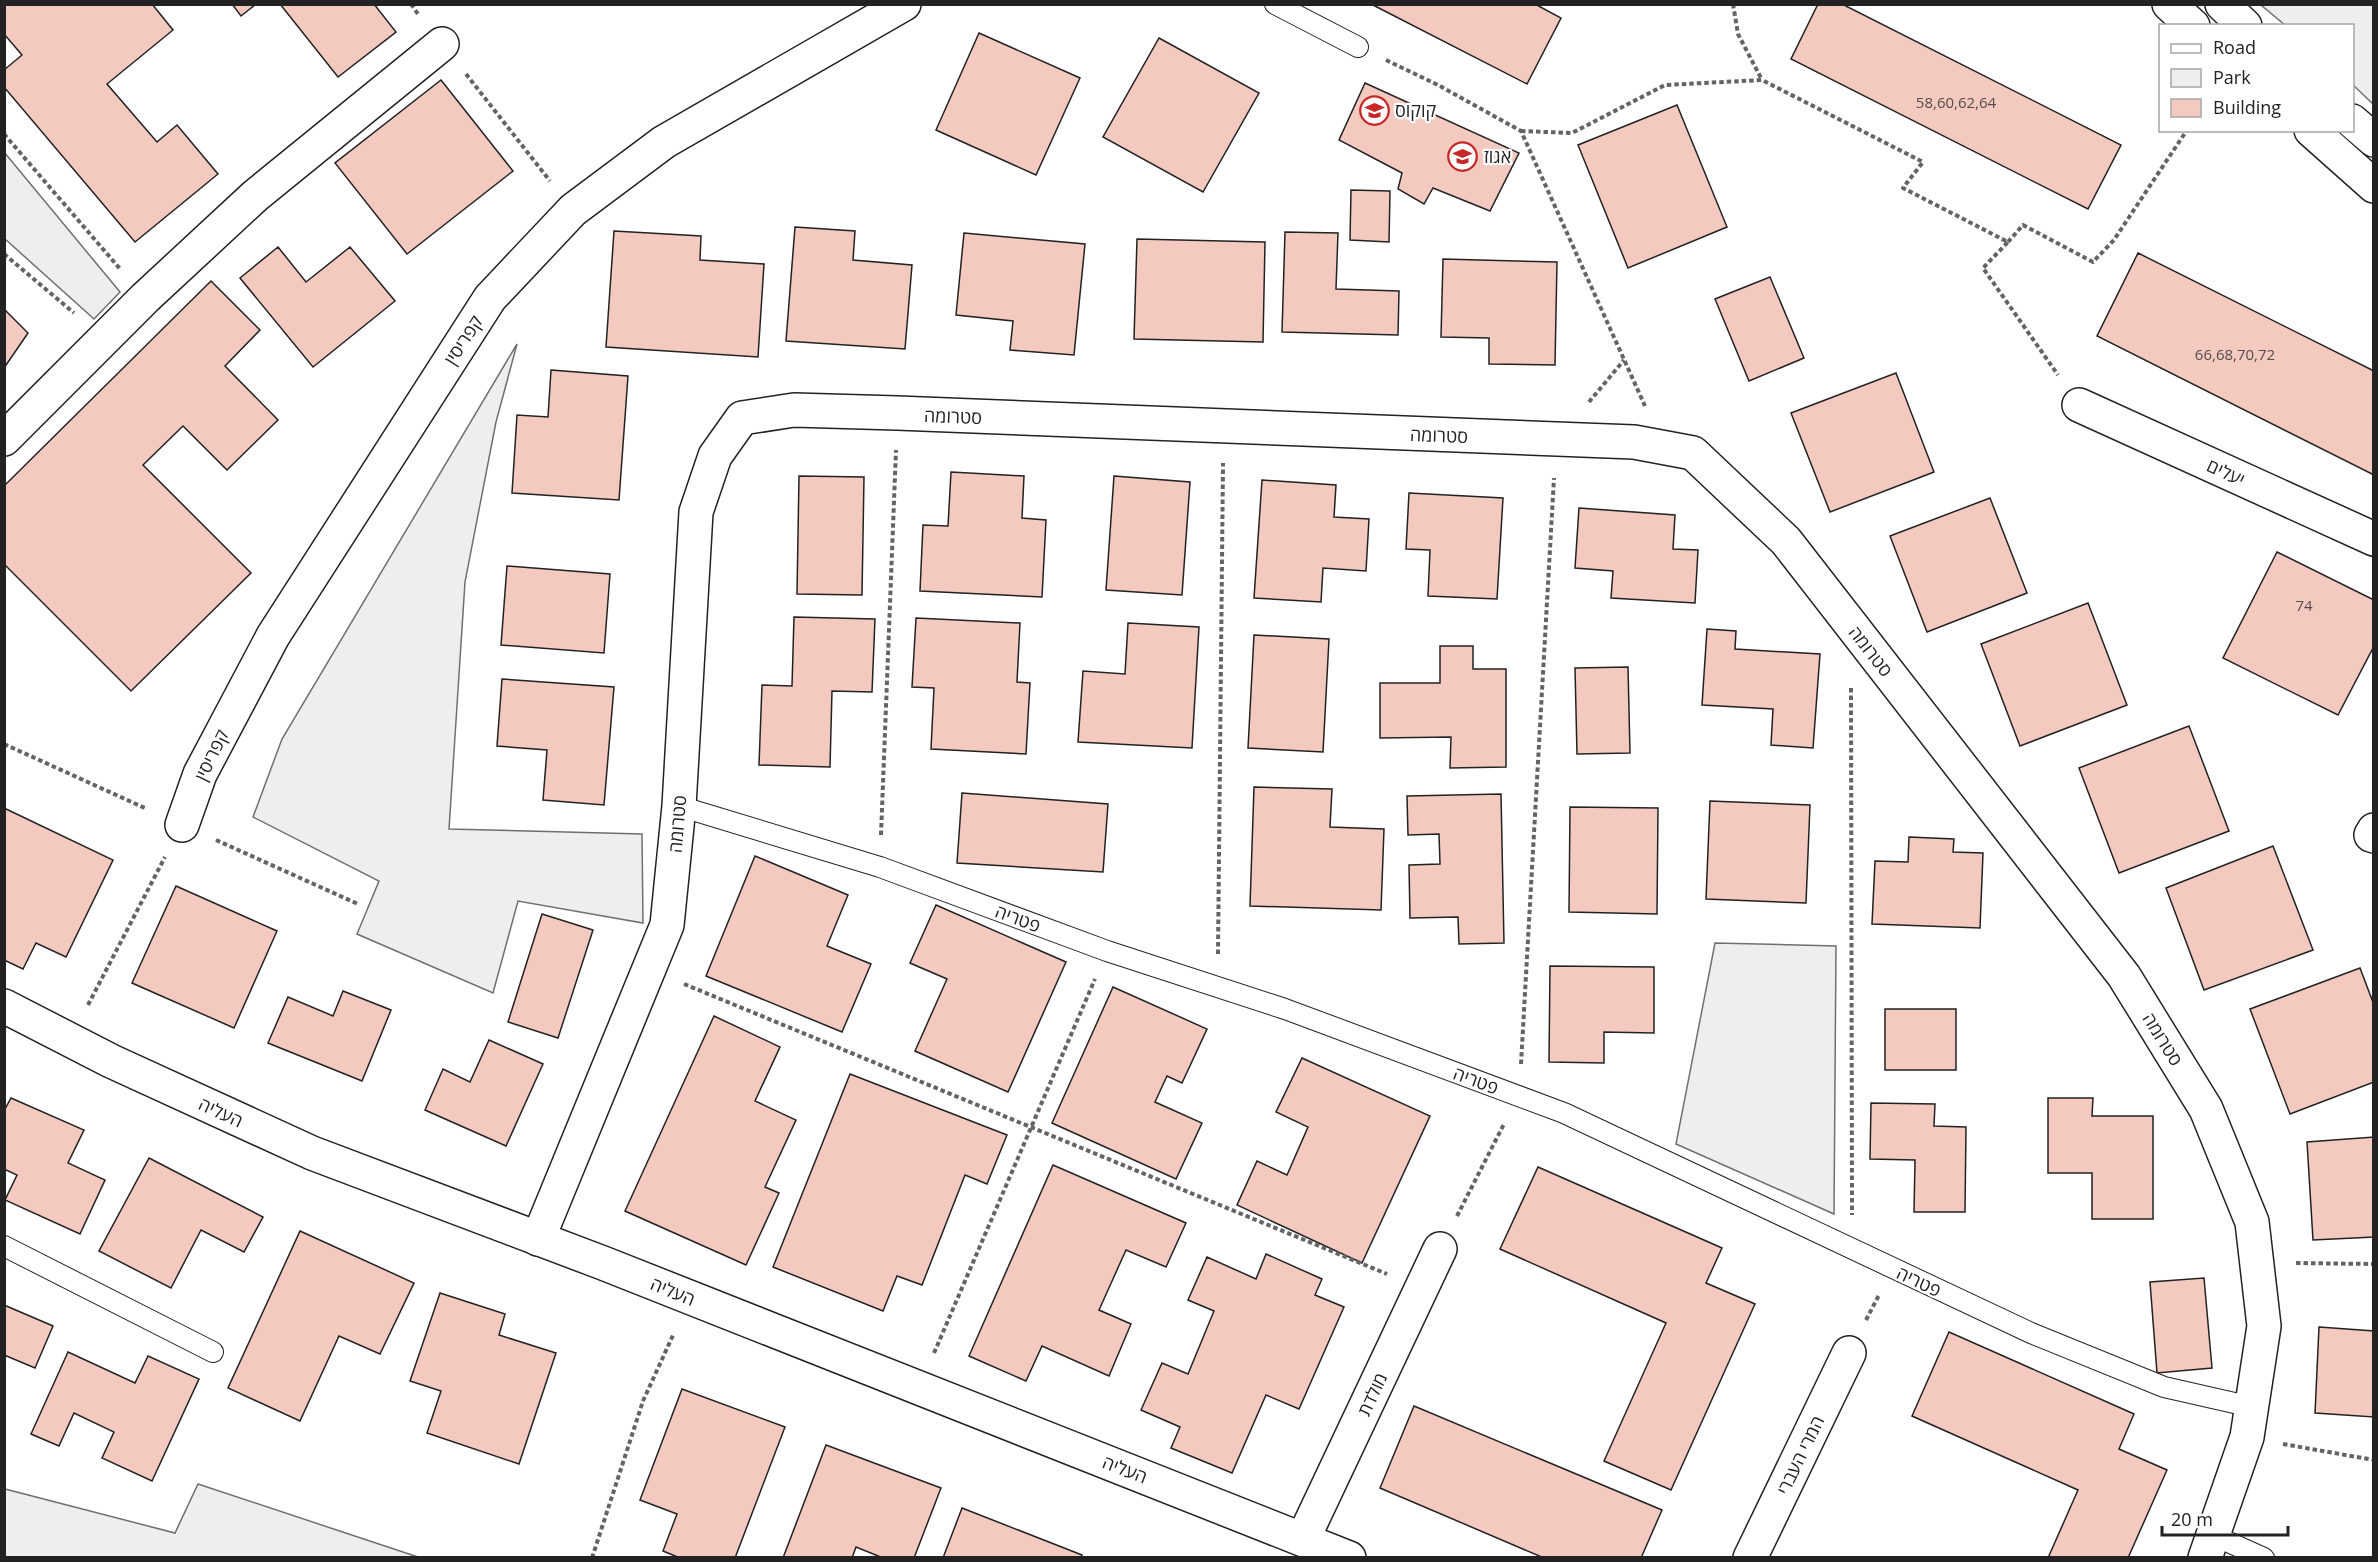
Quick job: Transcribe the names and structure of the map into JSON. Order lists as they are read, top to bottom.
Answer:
{
  "streets": {
    "street": [
      "קפריסין",
      "סטרומה",
      "יעלים",
      "העליה",
      "מולדת",
      "המרי העברי"
    ],
    "lane": ["פטריה"]
  },
  "crossings": [
    ["סטרומה", "פטריה"],
    ["סטרומה", "העליה"],
    ["העליה", "מולדת"]
  ],
  "places": {
    "school or university": ["קוקוס", "אגוז"]
  },
  "house_numbers": ["58,60,62,64", "66,68,70,72", "74"],
  "legend": ["Road", "Park", "Building"],
  "scale_bar": "20 m"
}
